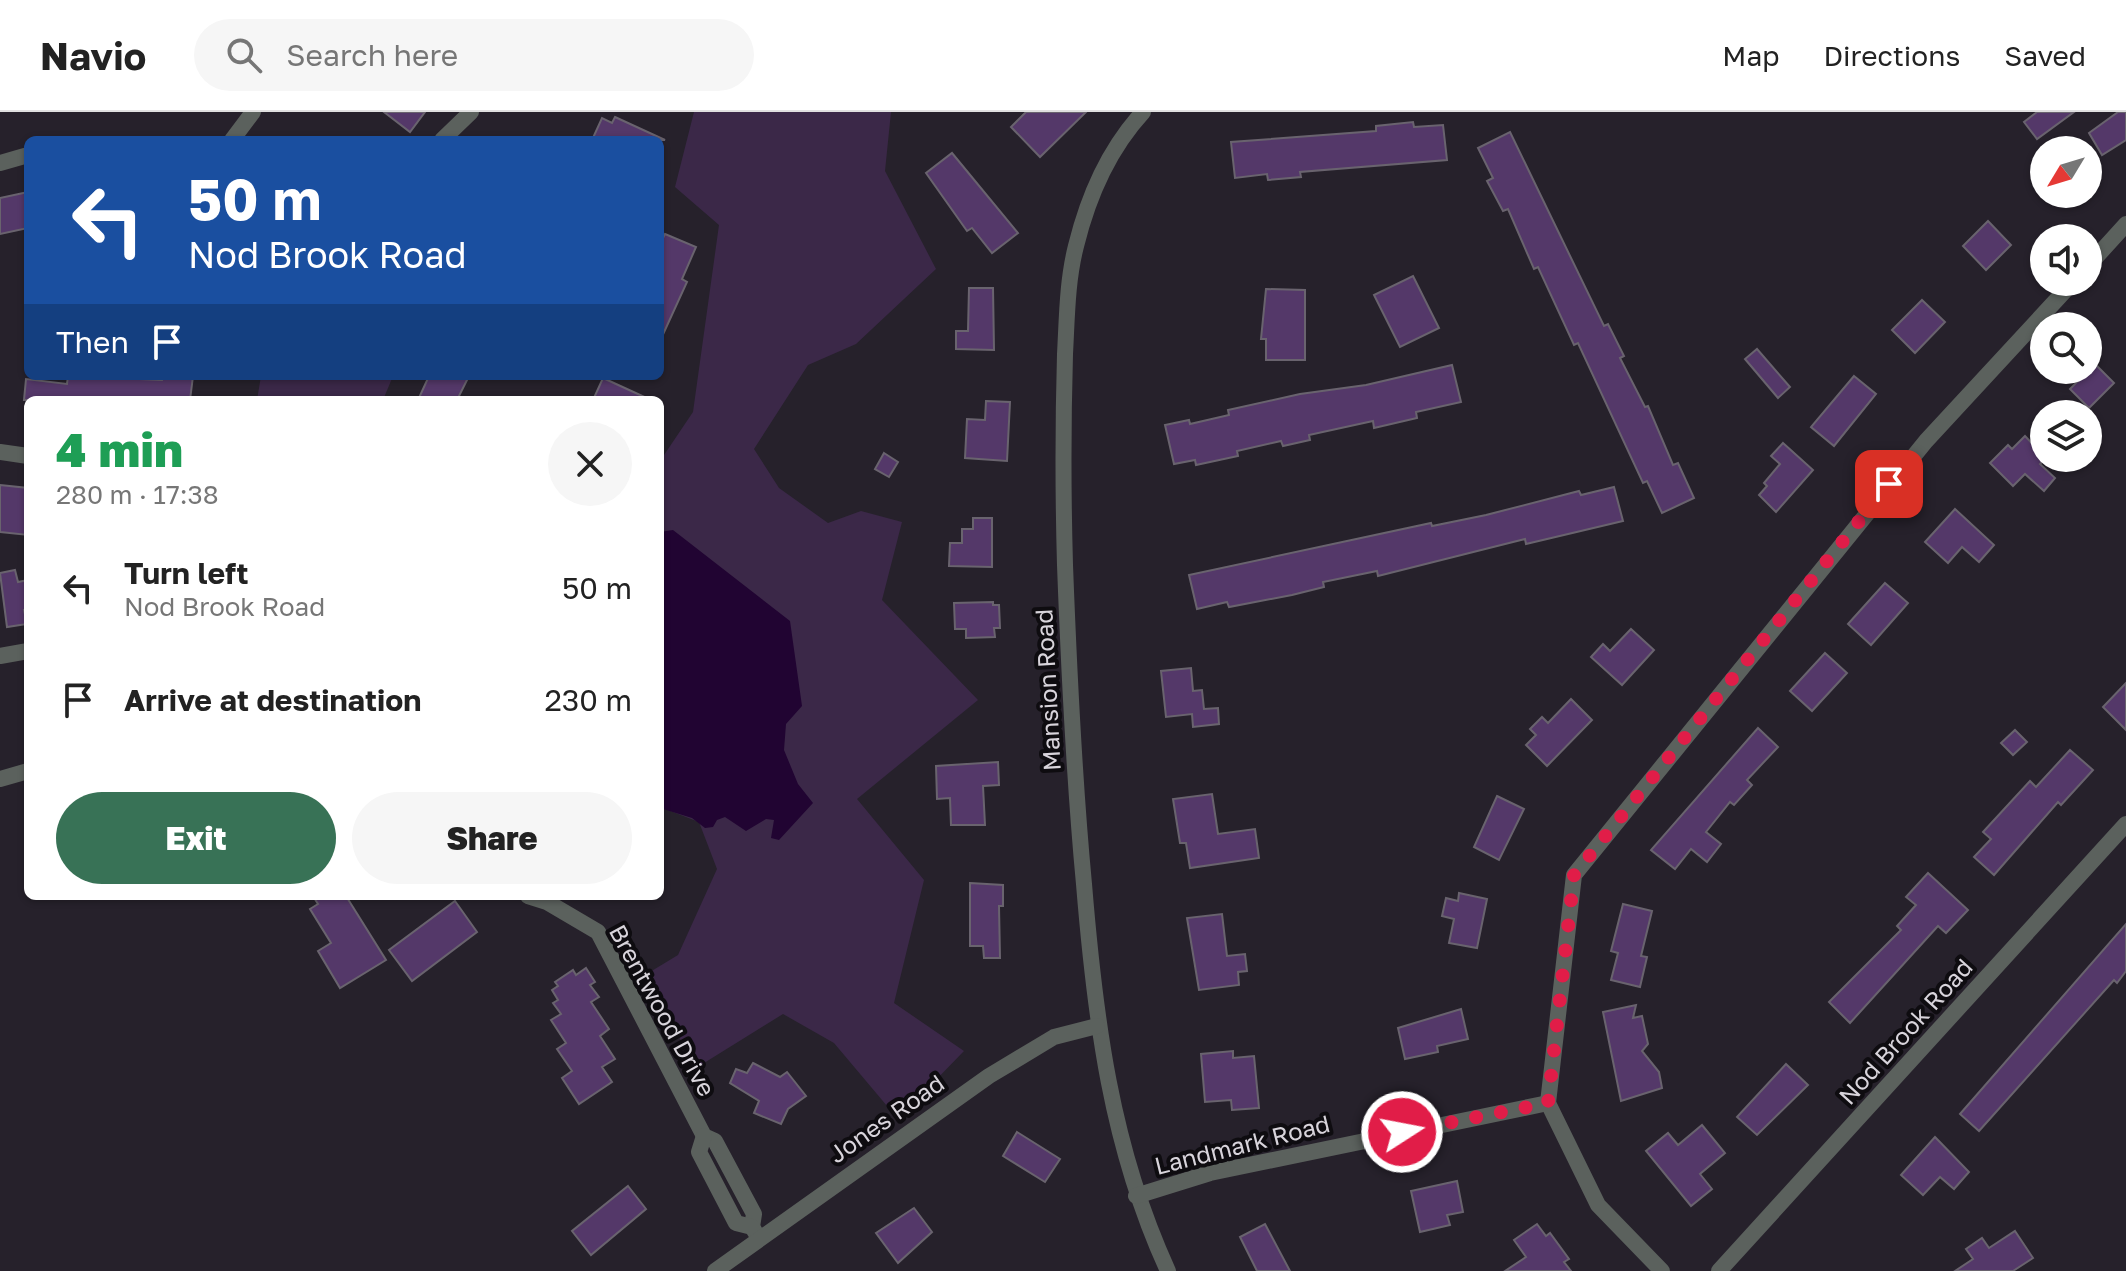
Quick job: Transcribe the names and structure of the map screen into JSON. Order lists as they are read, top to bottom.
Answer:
{
  "streets": {
    "street": [
      "Mansion Road",
      "Brentwood Drive",
      "Nod Brook Road",
      "Jones Road",
      "Landmark Road"
    ]
  },
  "crossings": [
    ["Mansion Road", "Jones Road"],
    ["Mansion Road", "Landmark Road"],
    ["Brentwood Drive", "Jones Road"]
  ],
  "north": "bottom left",
  "page": {
    "header": "Navio",
    "search": "Search here",
    "nav": ["Map", "Directions", "Saved"],
    "turn": ["50 m", "Nod Brook Road"],
    "then": "Then",
    "heading": ["4 min", "280 m · 17:38"],
    "list": [
      {
        "name": "Turn left",
        "note": "Nod Brook Road",
        "value": "50 m"
      },
      {
        "name": "Arrive at destination",
        "value": "230 m"
      }
    ],
    "buttons": ["Exit", "Share"]
  }
}
